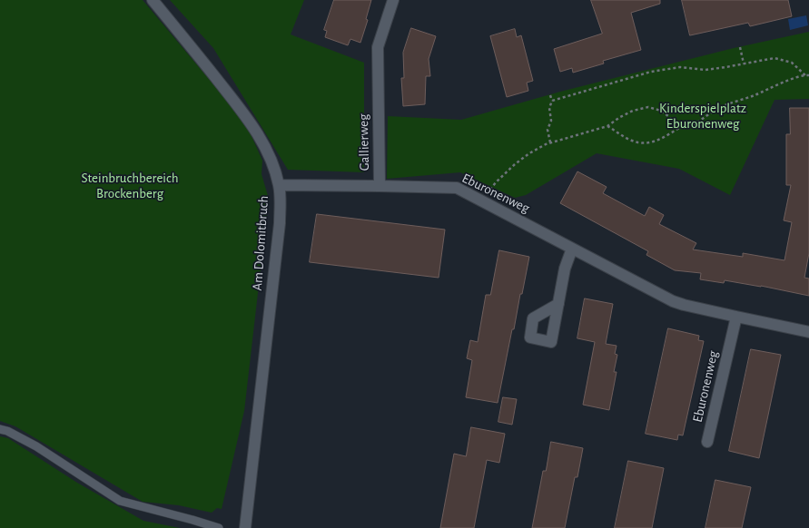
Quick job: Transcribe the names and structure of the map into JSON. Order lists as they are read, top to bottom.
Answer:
{
  "streets": {
    "street": ["Gallierweg", "Eburonenweg", "Am Dolomitbruch"]
  },
  "crossings": [
    ["Gallierweg", "Eburonenweg"],
    ["Gallierweg", "Am Dolomitbruch"]
  ],
  "parks": ["Kinderspielplatz Eburonenweg", "Steinbruchbereich Brockenberg"]
}
